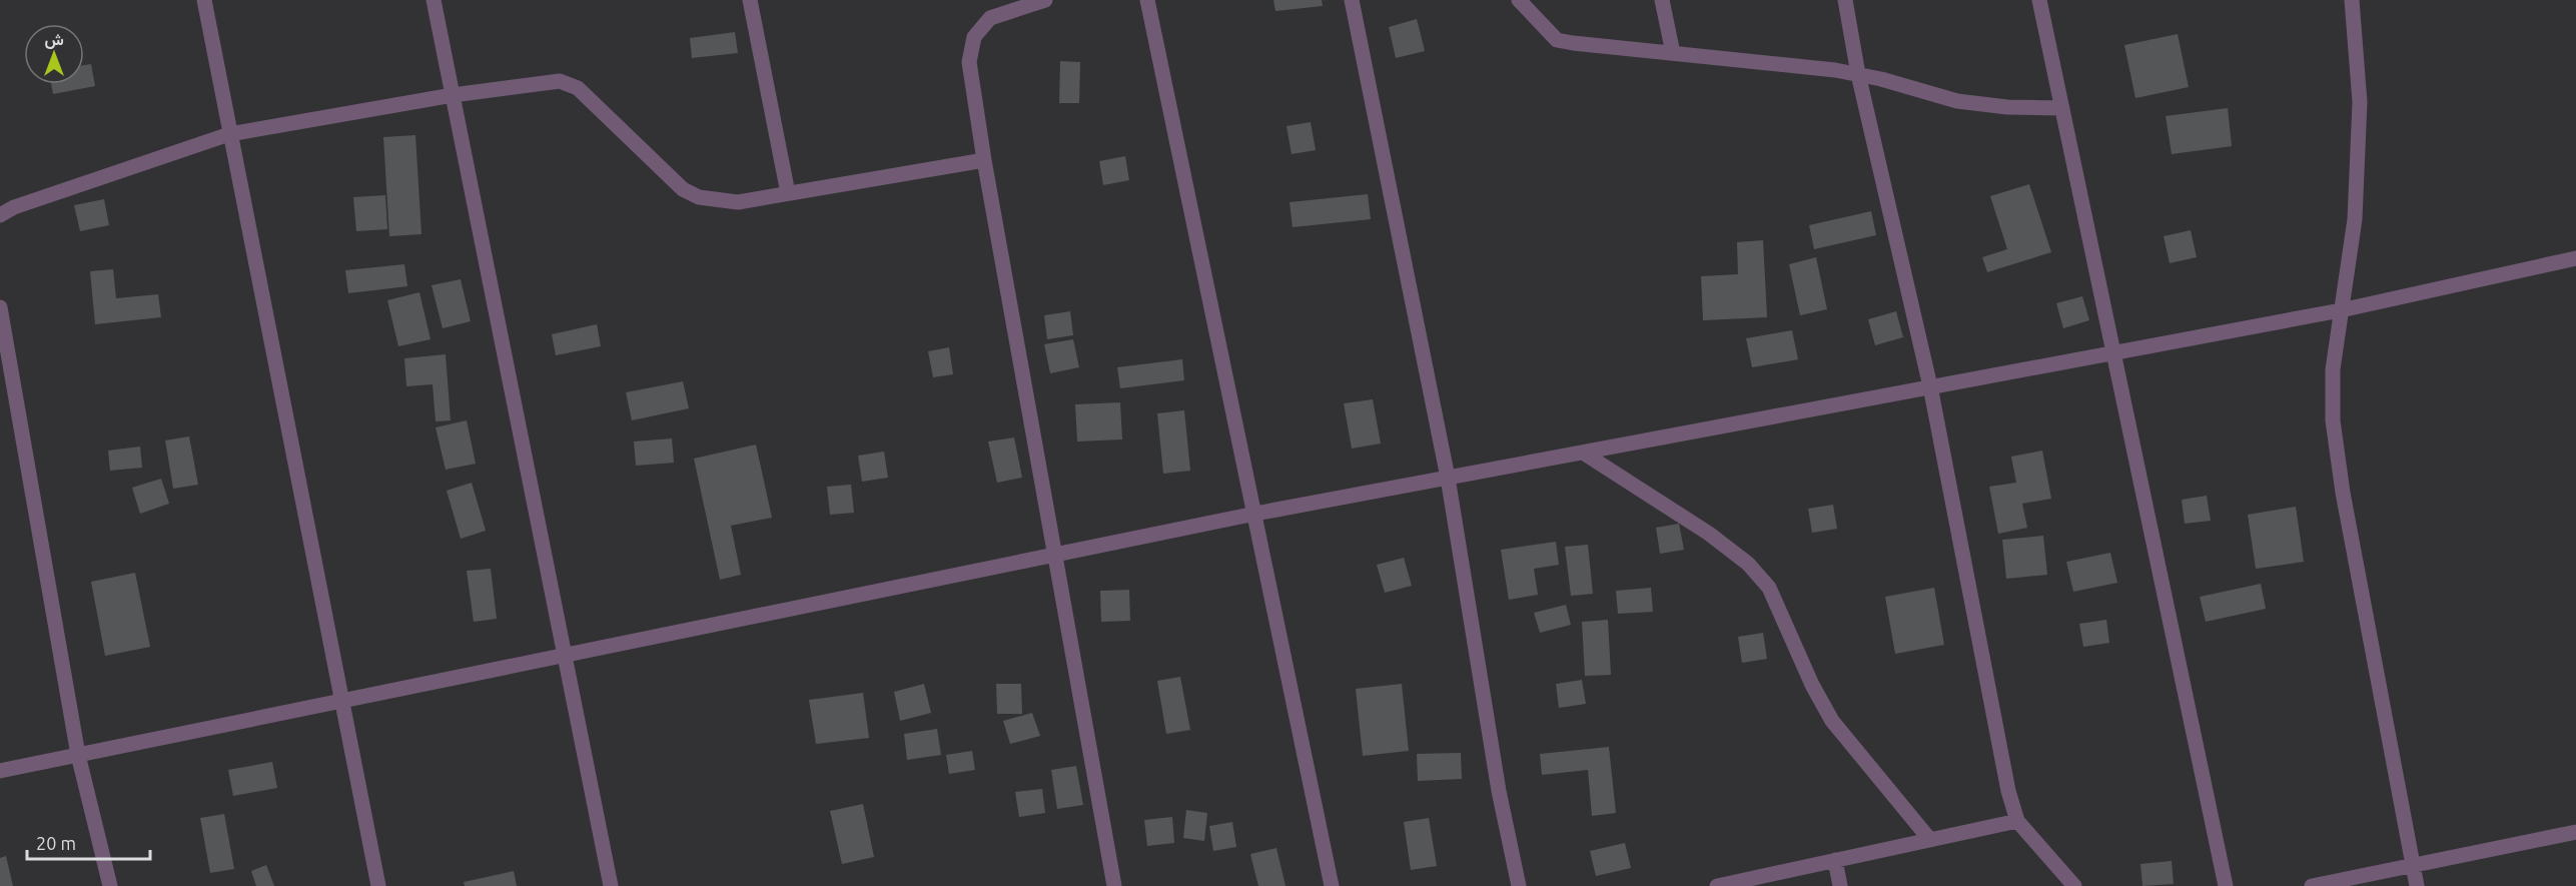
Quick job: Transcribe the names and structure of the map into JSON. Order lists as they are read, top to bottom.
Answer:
{
  "scale_bar": "20 m",
  "north": "top"
}
